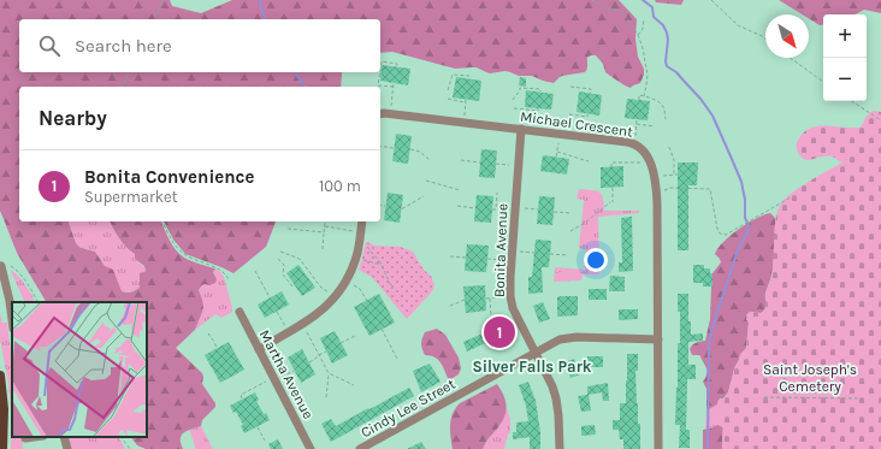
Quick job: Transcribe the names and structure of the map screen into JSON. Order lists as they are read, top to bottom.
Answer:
{
  "streets": {
    "street": [
      "Michael Crescent",
      "Bonita Avenue",
      "Martha Avenue",
      "Cindy Lee Street"
    ]
  },
  "crossings": [
    ["Michael Crescent", "Bonita Avenue"],
    ["Michael Crescent", "Cindy Lee Street"],
    ["Bonita Avenue", "Cindy Lee Street"]
  ],
  "districts": ["Silver Falls Park"],
  "parks": ["Saint Joseph's Cemetery"],
  "north": "bottom right",
  "page": {
    "map_buttons": ["+", "−"],
    "search": "Search here",
    "heading": "Nearby",
    "list": [
      {
        "mark": "1",
        "name": "Bonita Convenience",
        "note": "Supermarket",
        "value": "100 m"
      }
    ],
    "pins": "1"
  }
}
